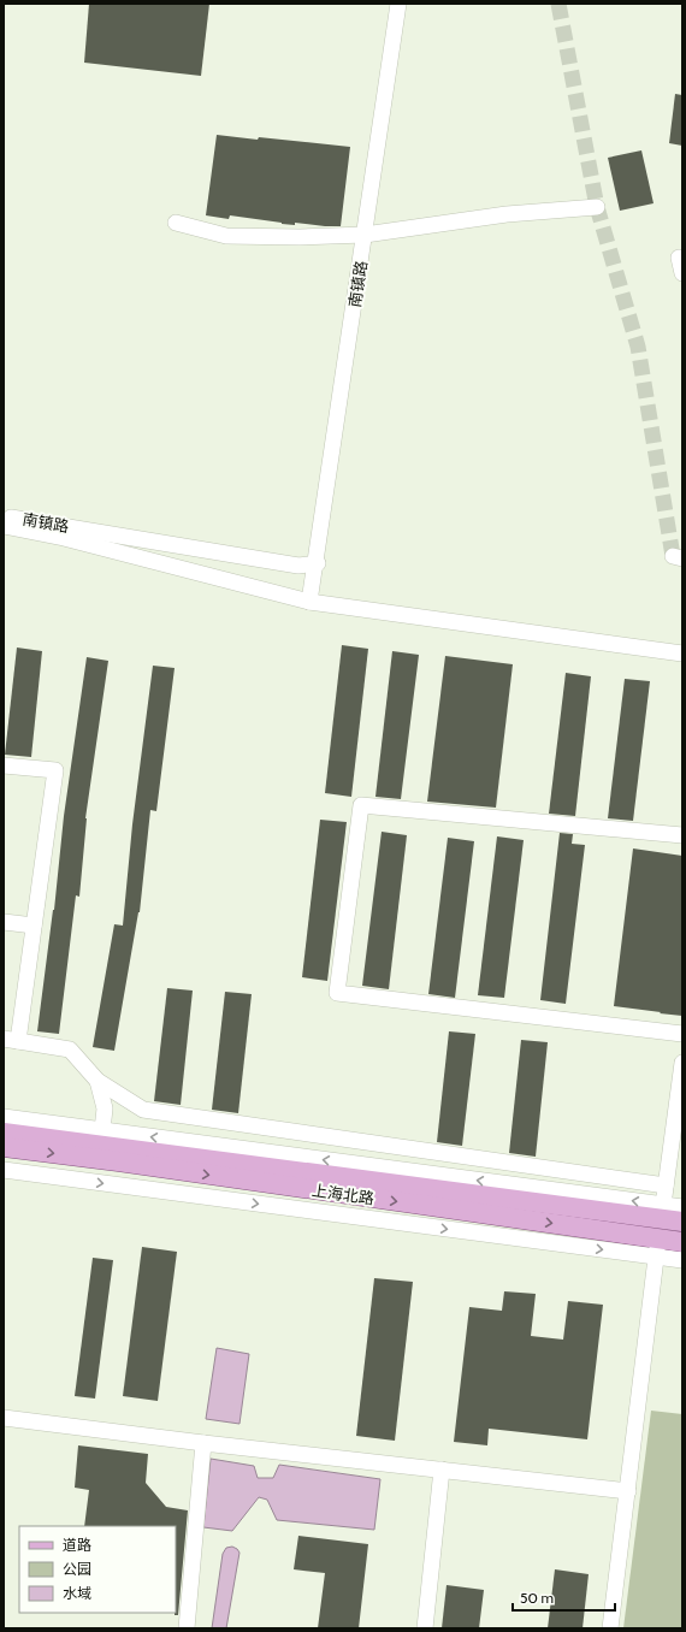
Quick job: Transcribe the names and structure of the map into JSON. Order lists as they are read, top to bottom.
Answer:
{
  "streets": {
    "main road": ["上海北路"],
    "street": ["南镇路"]
  },
  "legend": ["道路", "公园", "水域"],
  "scale_bar": "50 m"
}
